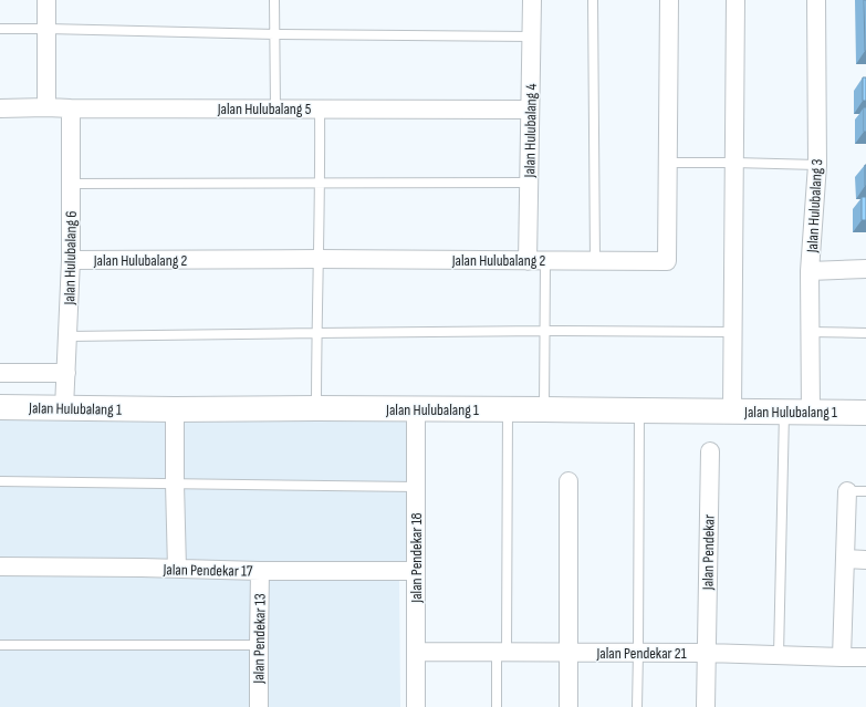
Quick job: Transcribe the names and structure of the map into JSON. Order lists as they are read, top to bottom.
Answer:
{
  "streets": {
    "street": [
      "Jalan Hulubalang 5",
      "Jalan Hulubalang 4",
      "Jalan Hulubalang 3",
      "Jalan Hulubalang 6",
      "Jalan Hulubalang 2",
      "Jalan Hulubalang 1",
      "Jalan Pendekar",
      "Jalan Pendekar 18",
      "Jalan Pendekar 17",
      "Jalan Pendekar 13",
      "Jalan Pendekar 21"
    ]
  },
  "crossings": [
    ["Jalan Hulubalang 5", "Jalan Hulubalang 4"],
    ["Jalan Hulubalang 5", "Jalan Hulubalang 6"],
    ["Jalan Hulubalang 4", "Jalan Hulubalang 2"],
    ["Jalan Hulubalang 3", "Jalan Hulubalang 1"],
    ["Jalan Hulubalang 6", "Jalan Hulubalang 2"],
    ["Jalan Hulubalang 6", "Jalan Hulubalang 1"],
    ["Jalan Hulubalang 1", "Jalan Pendekar 18"],
    ["Jalan Pendekar", "Jalan Pendekar 21"],
    ["Jalan Pendekar 18", "Jalan Pendekar 17"],
    ["Jalan Pendekar 18", "Jalan Pendekar 21"],
    ["Jalan Pendekar 17", "Jalan Pendekar 13"]
  ]
}
